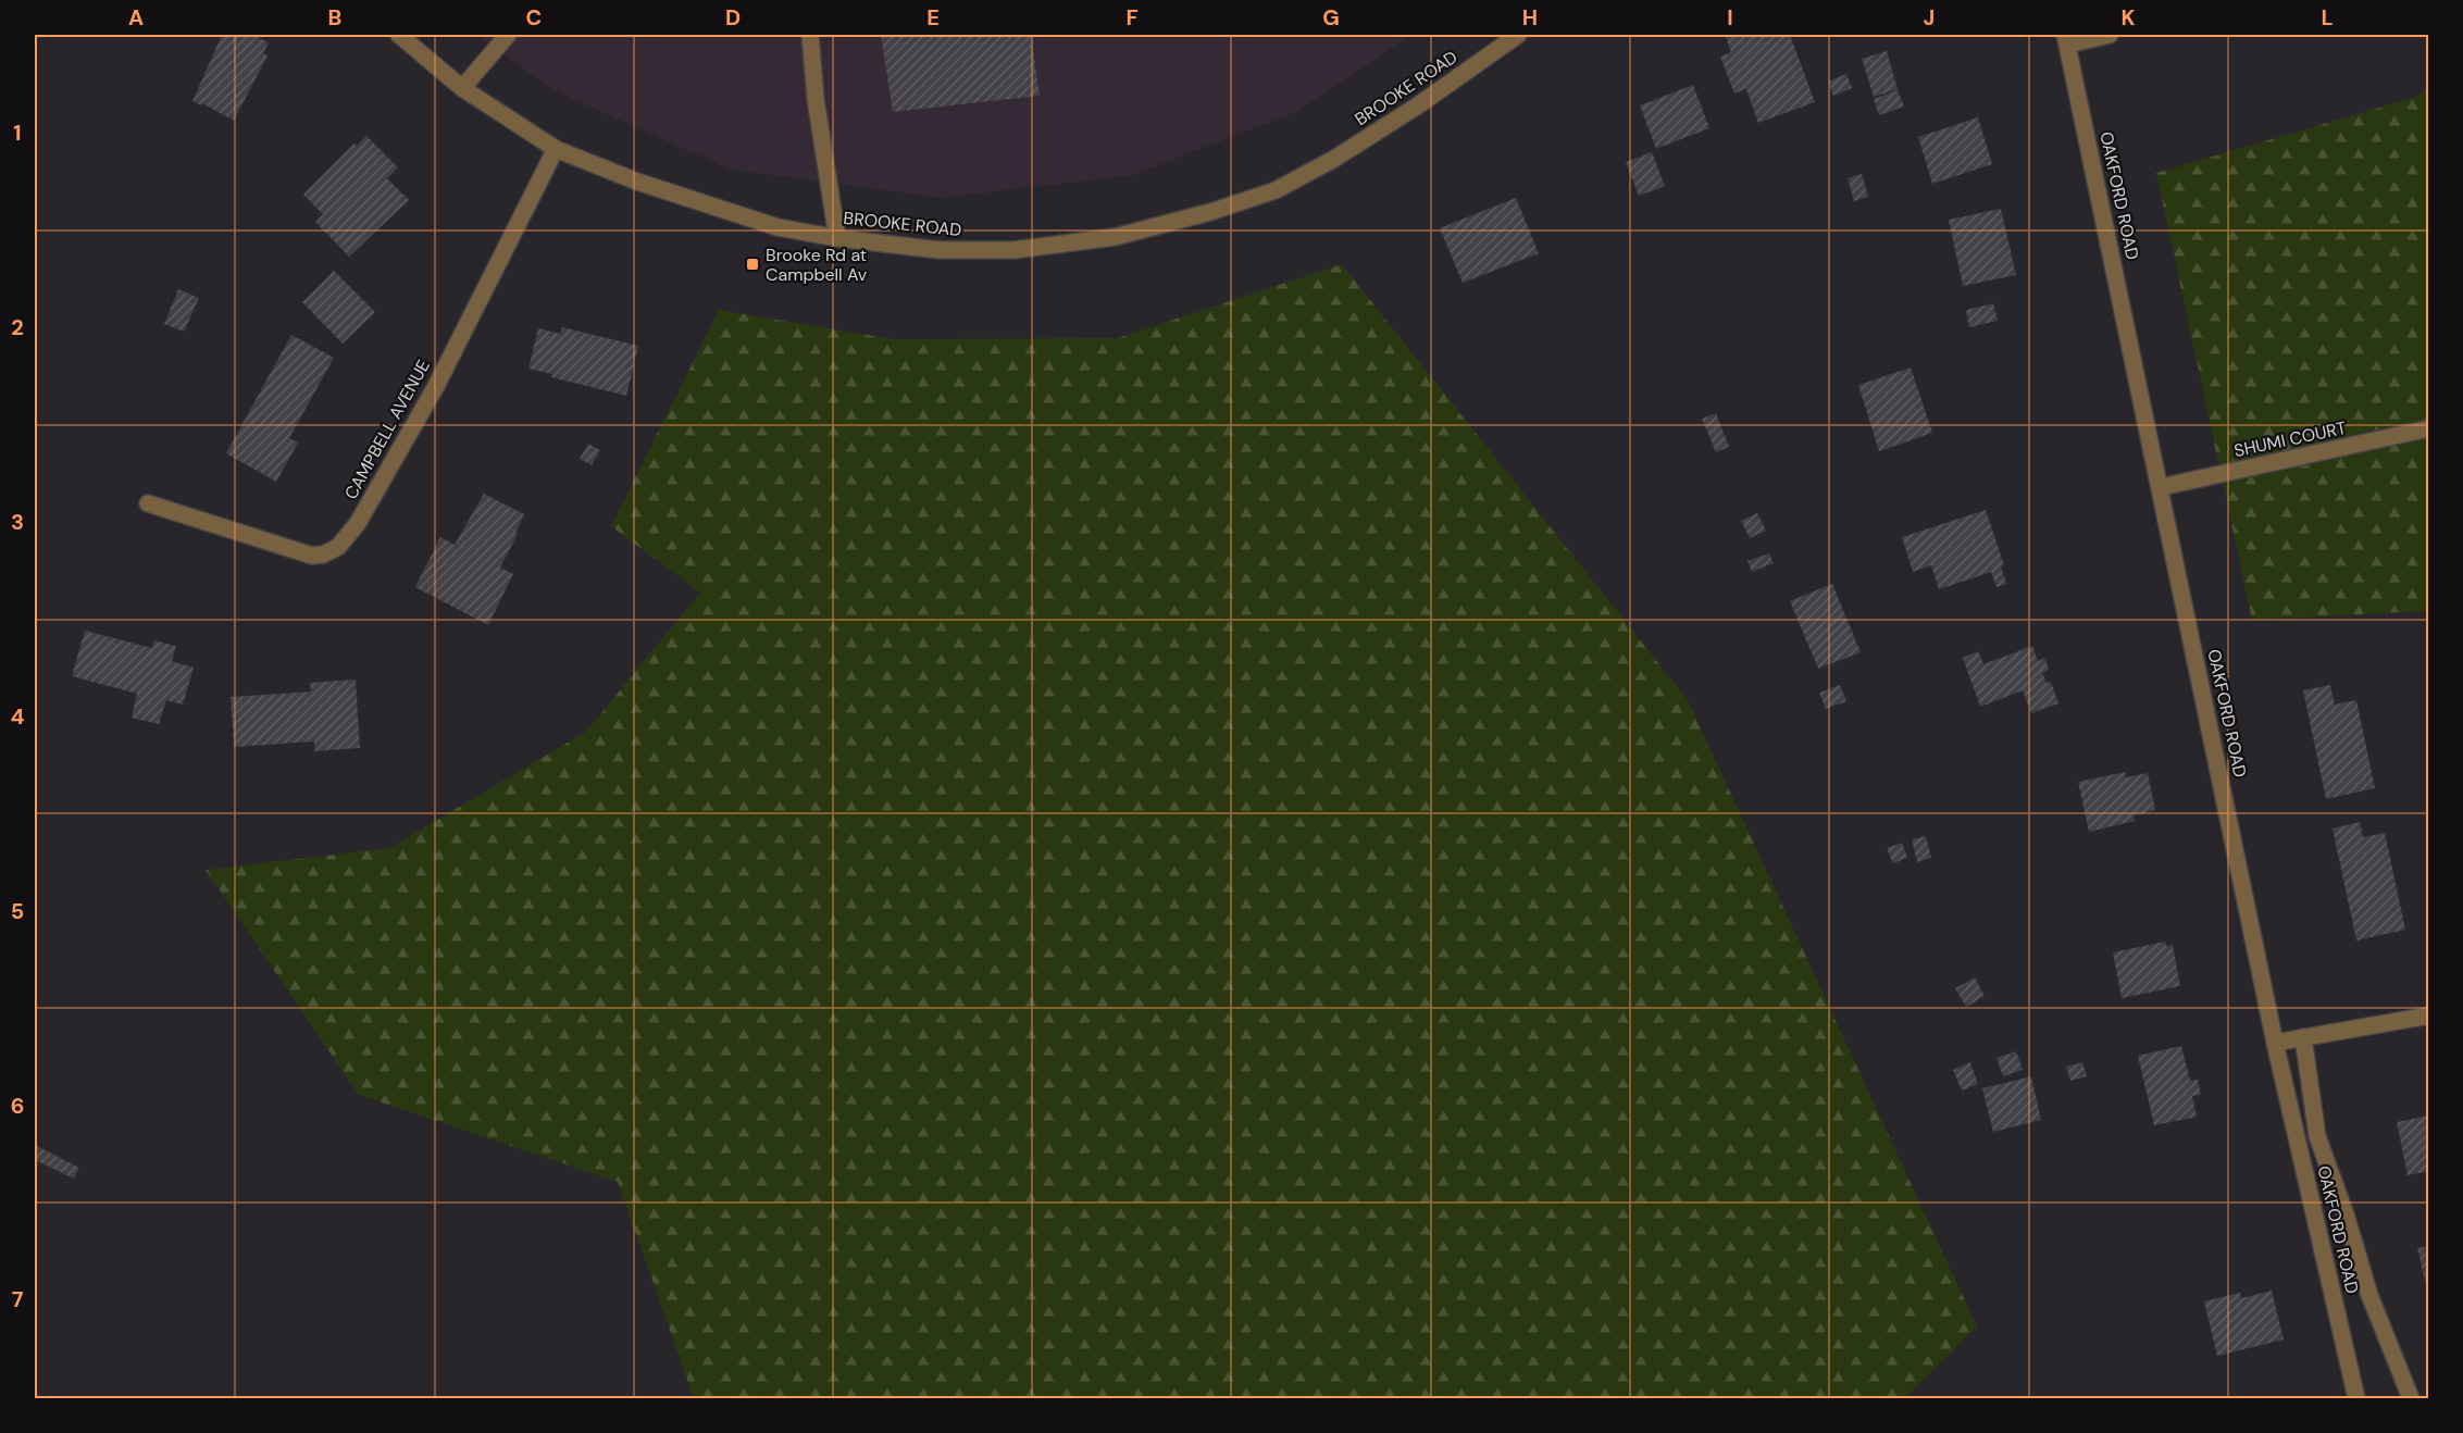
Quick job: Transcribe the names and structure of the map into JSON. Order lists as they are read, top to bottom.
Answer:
{
  "streets": {
    "street": [
      "BROOKE ROAD",
      "OAKFORD ROAD",
      "CAMPBELL AVENUE",
      "SHUMI COURT"
    ]
  },
  "crossings": [
    ["BROOKE ROAD", "CAMPBELL AVENUE"],
    ["OAKFORD ROAD", "SHUMI COURT"]
  ],
  "places": {
    "transit": ["Brooke Rd at Campbell Av"]
  },
  "grid": {
    "columns": [
      "A",
      "B",
      "C",
      "D",
      "E",
      "F",
      "G",
      "H",
      "I",
      "J",
      "K",
      "L"
    ],
    "rows": [
      "1",
      "2",
      "3",
      "4",
      "5",
      "6",
      "7"
    ]
  }
}
